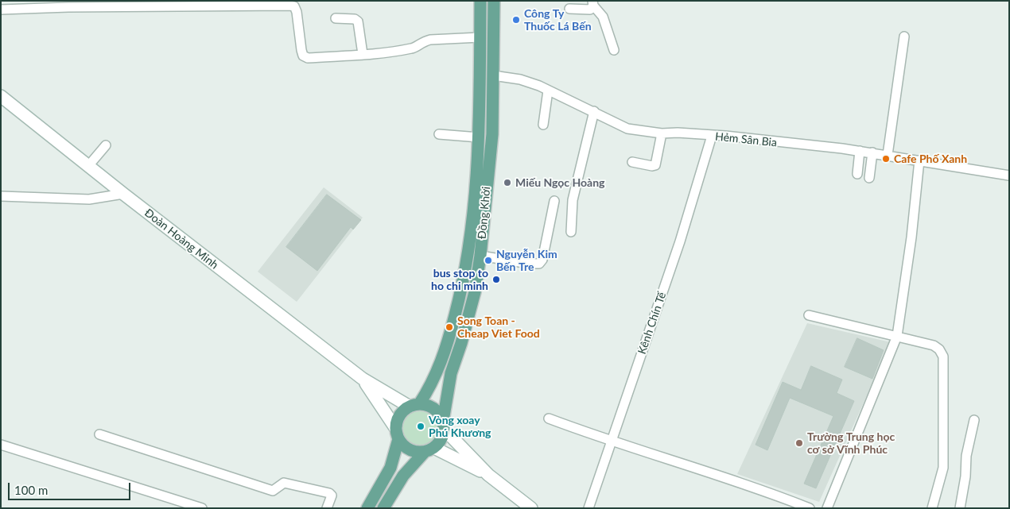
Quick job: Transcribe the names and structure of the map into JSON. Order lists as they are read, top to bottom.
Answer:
{
  "streets": {
    "main road": ["Đồng Khởi", "Đoàn Hoàng Minh"],
    "street": ["Hẻm Sân Bia", "Kênh Chín Tế"]
  },
  "crossings": [
    ["Hẻm Sân Bia", "Đồng Khởi"],
    ["Hẻm Sân Bia", "Kênh Chín Tế"],
    ["Đồng Khởi", "Đoàn Hoàng Minh"]
  ],
  "places": [
    "Công Ty Thuốc Lá Bến",
    "Cafe Phố Xanh",
    "Miếu Ngọc Hoàng",
    "Nguyễn Kim Bến Tre",
    "bus stop to ho chi minh",
    "Song Toan - Cheap Viet Food",
    "Vòng xoay Phú Khương",
    "Trường Trung học cơ sở Vĩnh Phúc"
  ],
  "scale_bar": "100 m"
}
